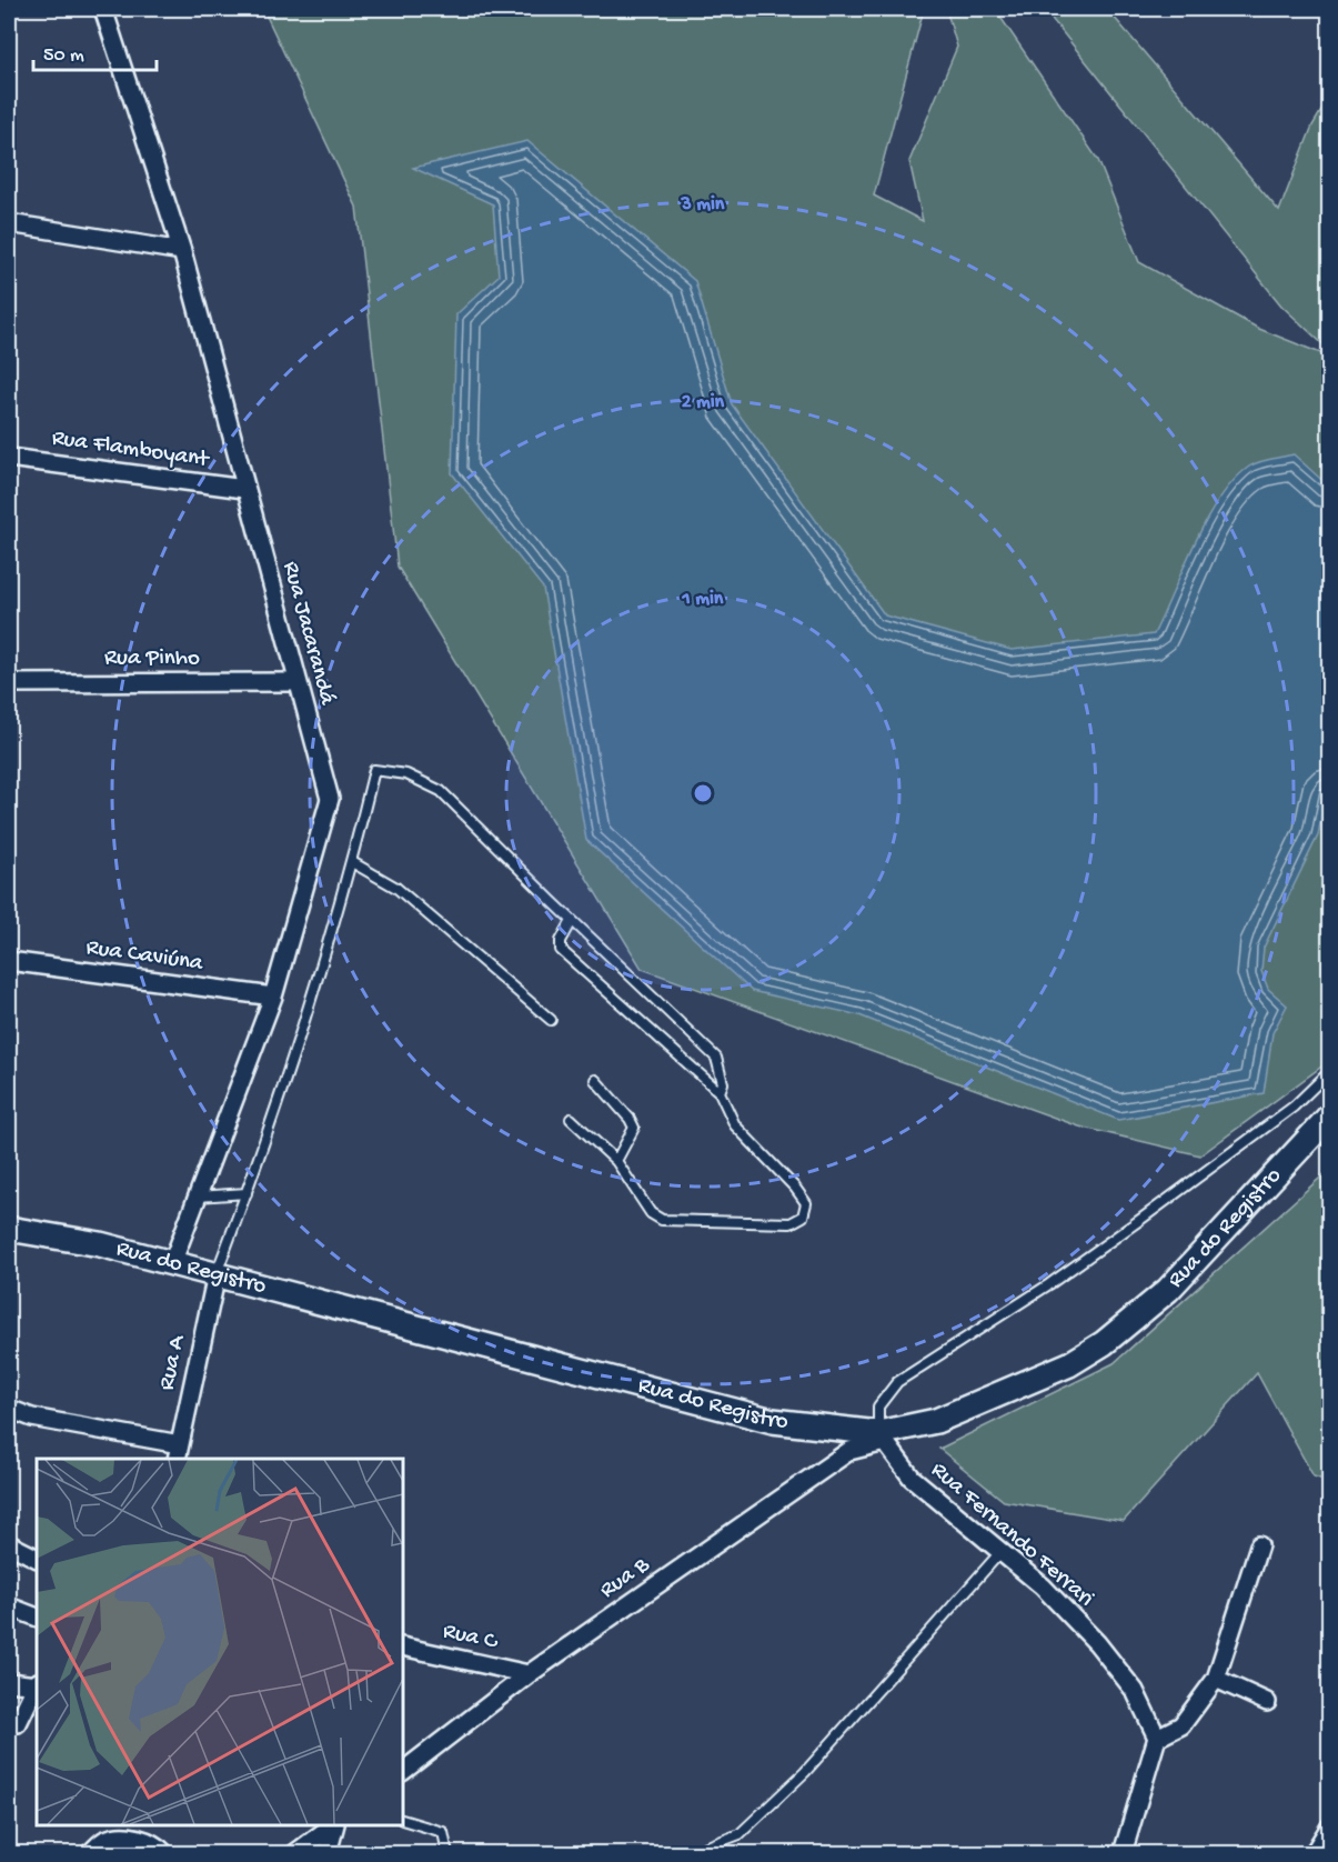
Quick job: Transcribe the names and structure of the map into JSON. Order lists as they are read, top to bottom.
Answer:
{
  "streets": {
    "main road": ["Rua do Registro"],
    "street": [
      "Rua Flamboyant",
      "Rua Jacarandá",
      "Rua Pinho",
      "Rua Caviúna",
      "Rua A",
      "Rua Fernando Ferrari",
      "Rua B",
      "Rua C"
    ]
  },
  "crossings": [
    ["Rua Flamboyant", "Rua Jacarandá"],
    ["Rua Jacarandá", "Rua Pinho"],
    ["Rua Jacarandá", "Rua Caviúna"],
    ["Rua Jacarandá", "Rua do Registro"],
    ["Rua do Registro", "Rua A"],
    ["Rua do Registro", "Rua Fernando Ferrari"],
    ["Rua do Registro", "Rua B"],
    ["Rua Fernando Ferrari", "Rua B"],
    ["Rua B", "Rua C"]
  ],
  "scale_bar": "50 m",
  "rings": ["3 min", "2 min", "1 min"]
}
